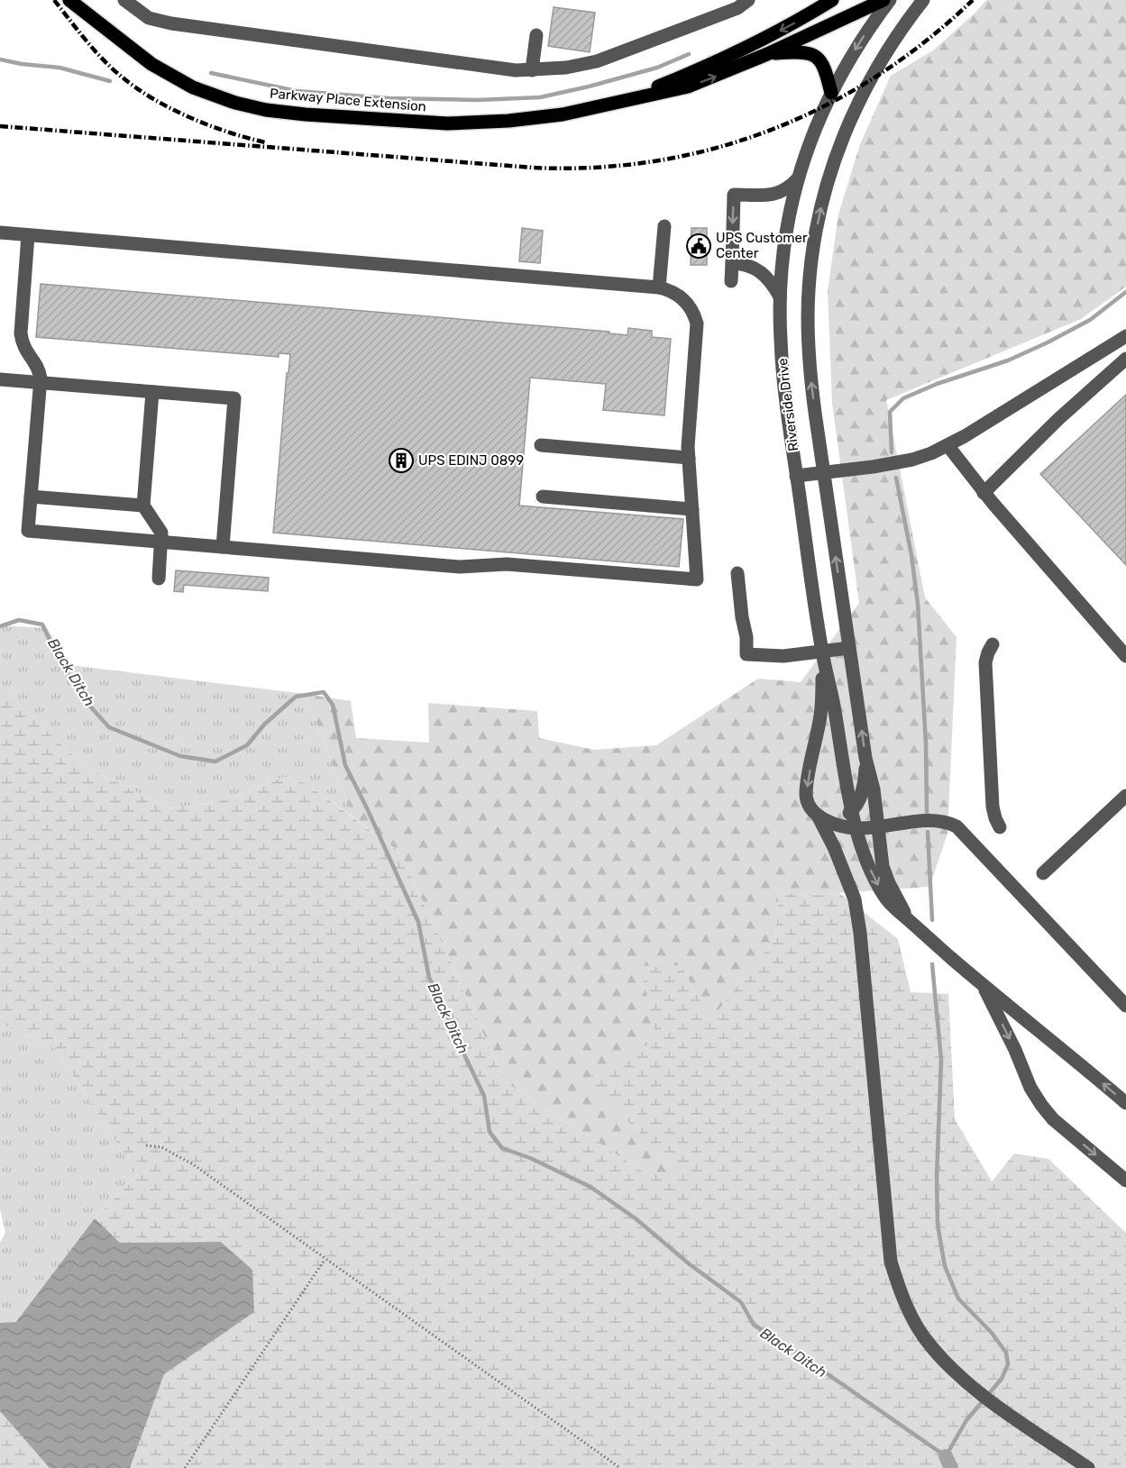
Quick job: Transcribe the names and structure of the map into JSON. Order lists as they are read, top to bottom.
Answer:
{
  "streets": {
    "main road": ["Parkway Place Extension"],
    "street": ["Riverside Drive"]
  },
  "water": ["Black Ditch"],
  "places": {
    "public building": ["UPS Customer Center"],
    "building": ["UPS EDINJ 0899"]
  }
}
